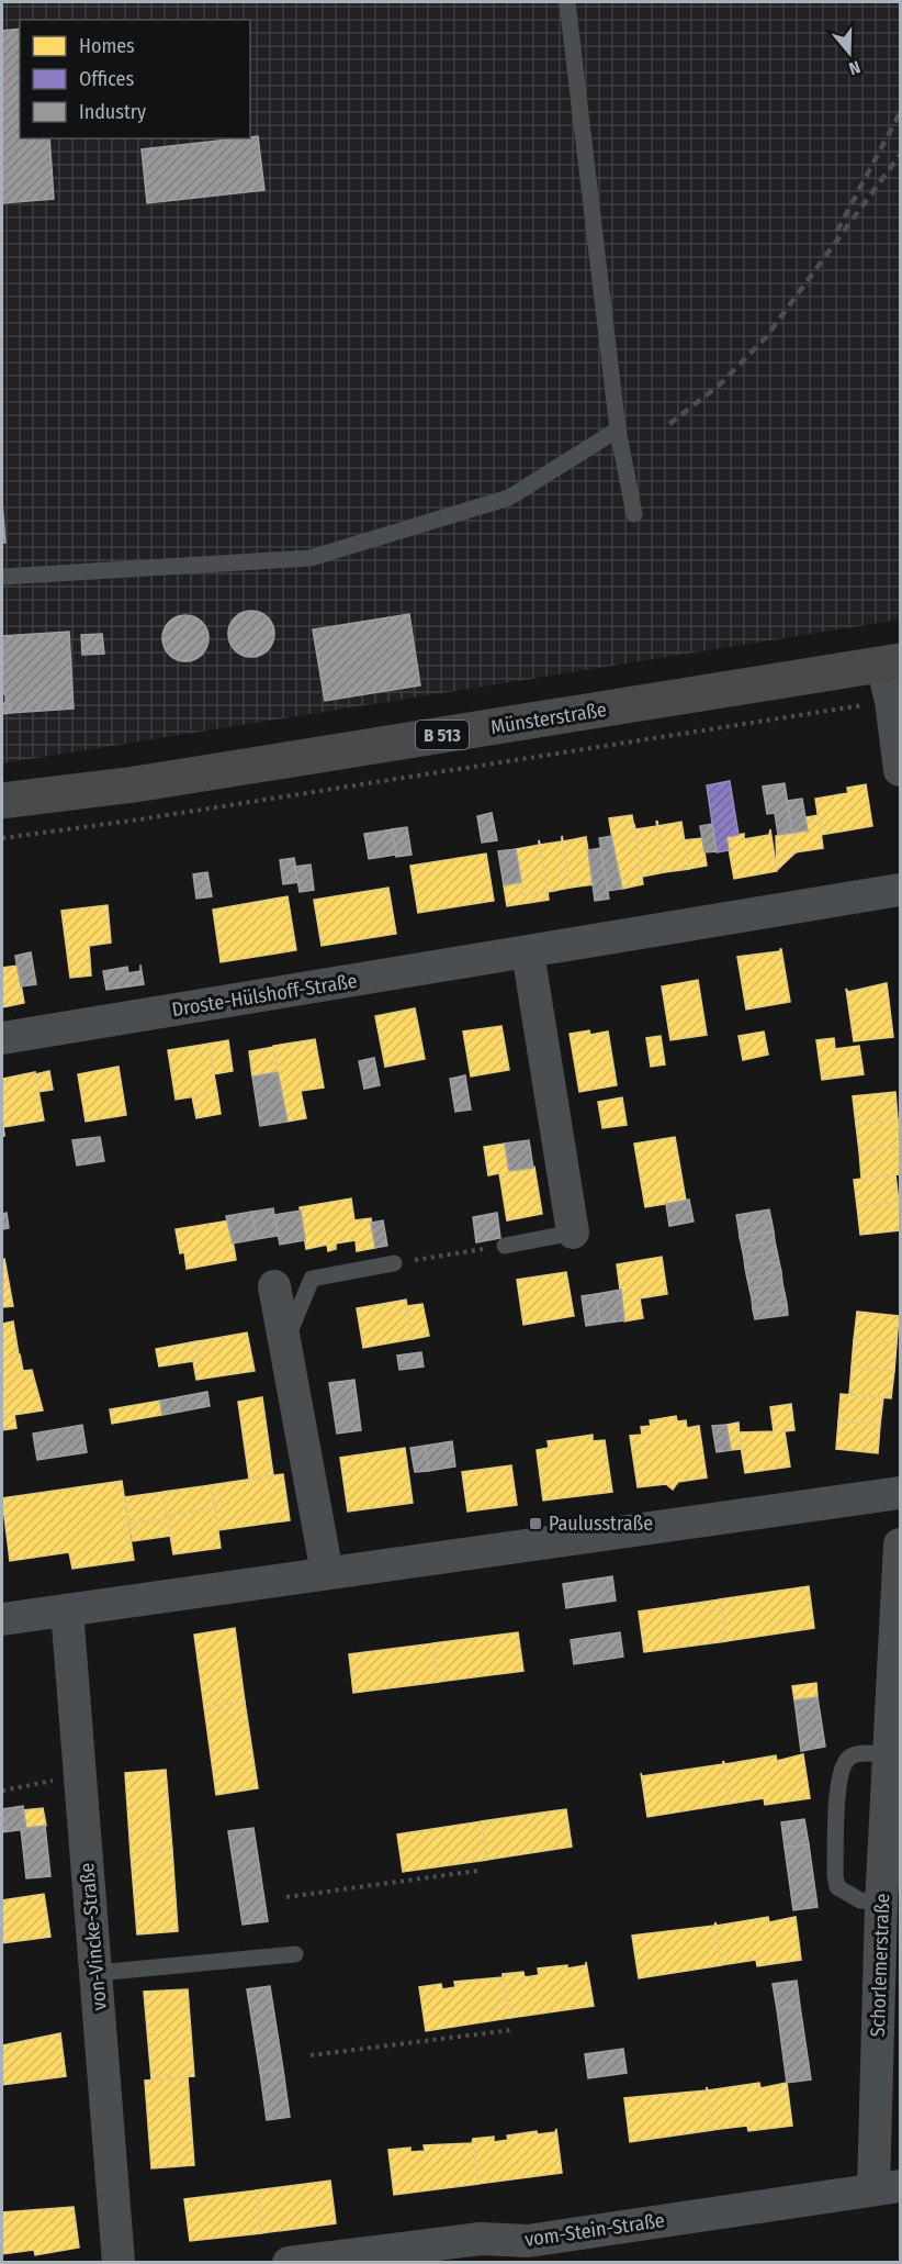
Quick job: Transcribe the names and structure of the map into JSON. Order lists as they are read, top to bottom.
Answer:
{
  "streets": {
    "main road": ["Münsterstraße", "B 513"],
    "street": [
      "Droste-Hülshoff-Straße",
      "von-Vincke-Straße",
      "Schorlemerstraße",
      "vom-Stein-Straße"
    ]
  },
  "crossings": [
    ["Schorlemerstraße", "vom-Stein-Straße"]
  ],
  "places": {
    "transit": ["Paulusstraße"]
  },
  "legend": ["Homes", "Offices", "Industry"],
  "north": "bottom"
}
